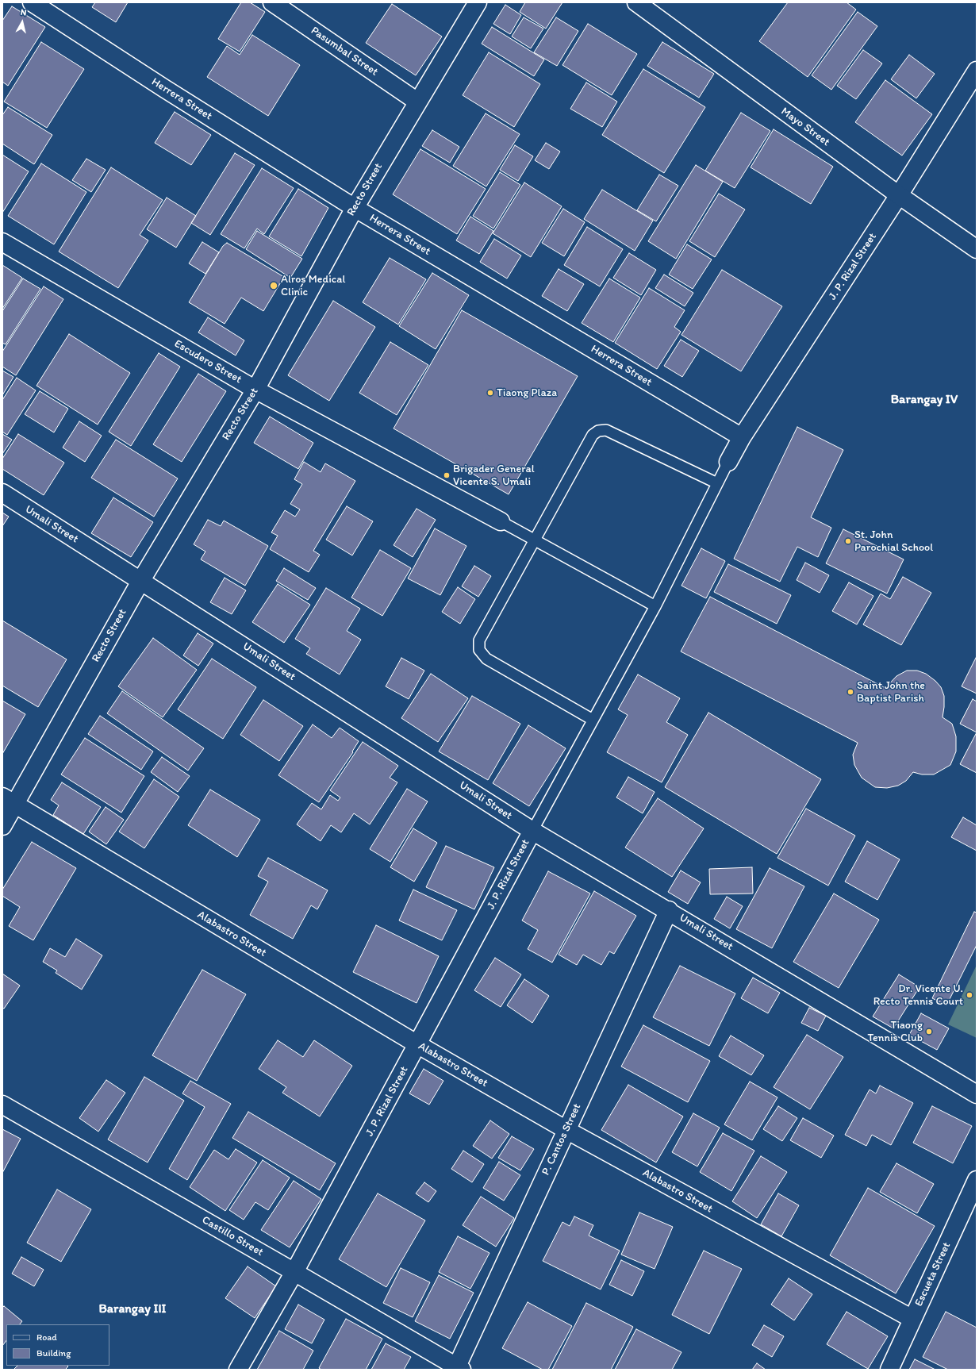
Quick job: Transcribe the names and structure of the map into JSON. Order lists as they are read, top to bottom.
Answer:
{
  "streets": {
    "street": [
      "Pasumbal Street",
      "Herrera Street",
      "Mayo Street",
      "Recto Street",
      "J. P. Rizal Street",
      "Escudero Street",
      "Umali Street",
      "Alabastro Street",
      "P. Cantos Street",
      "Castillo Street",
      "Escueta Street"
    ]
  },
  "crossings": [
    ["Pasumbal Street", "Recto Street"],
    ["Herrera Street", "Recto Street"],
    ["Herrera Street", "J. P. Rizal Street"],
    ["Mayo Street", "J. P. Rizal Street"],
    ["Recto Street", "Escudero Street"],
    ["Recto Street", "Umali Street"],
    ["Recto Street", "Alabastro Street"],
    ["J. P. Rizal Street", "Umali Street"],
    ["J. P. Rizal Street", "Alabastro Street"],
    ["J. P. Rizal Street", "Castillo Street"],
    ["Umali Street", "P. Cantos Street"],
    ["Alabastro Street", "P. Cantos Street"],
    ["Alabastro Street", "Escueta Street"],
    ["P. Cantos Street", "Castillo Street"]
  ],
  "districts": ["Barangay IV", "Barangay III"],
  "places": [
    "Alros Medical Clinic",
    "Tiaong Plaza",
    "Brigader General Vicente S. Umali",
    "St. John Parochial School",
    "Saint John the Baptist Parish",
    "Dr. Vicente U. Recto Tennis Court",
    "Tiaong Tennis Club"
  ],
  "legend": ["Road", "Building"],
  "north": "top"
}
